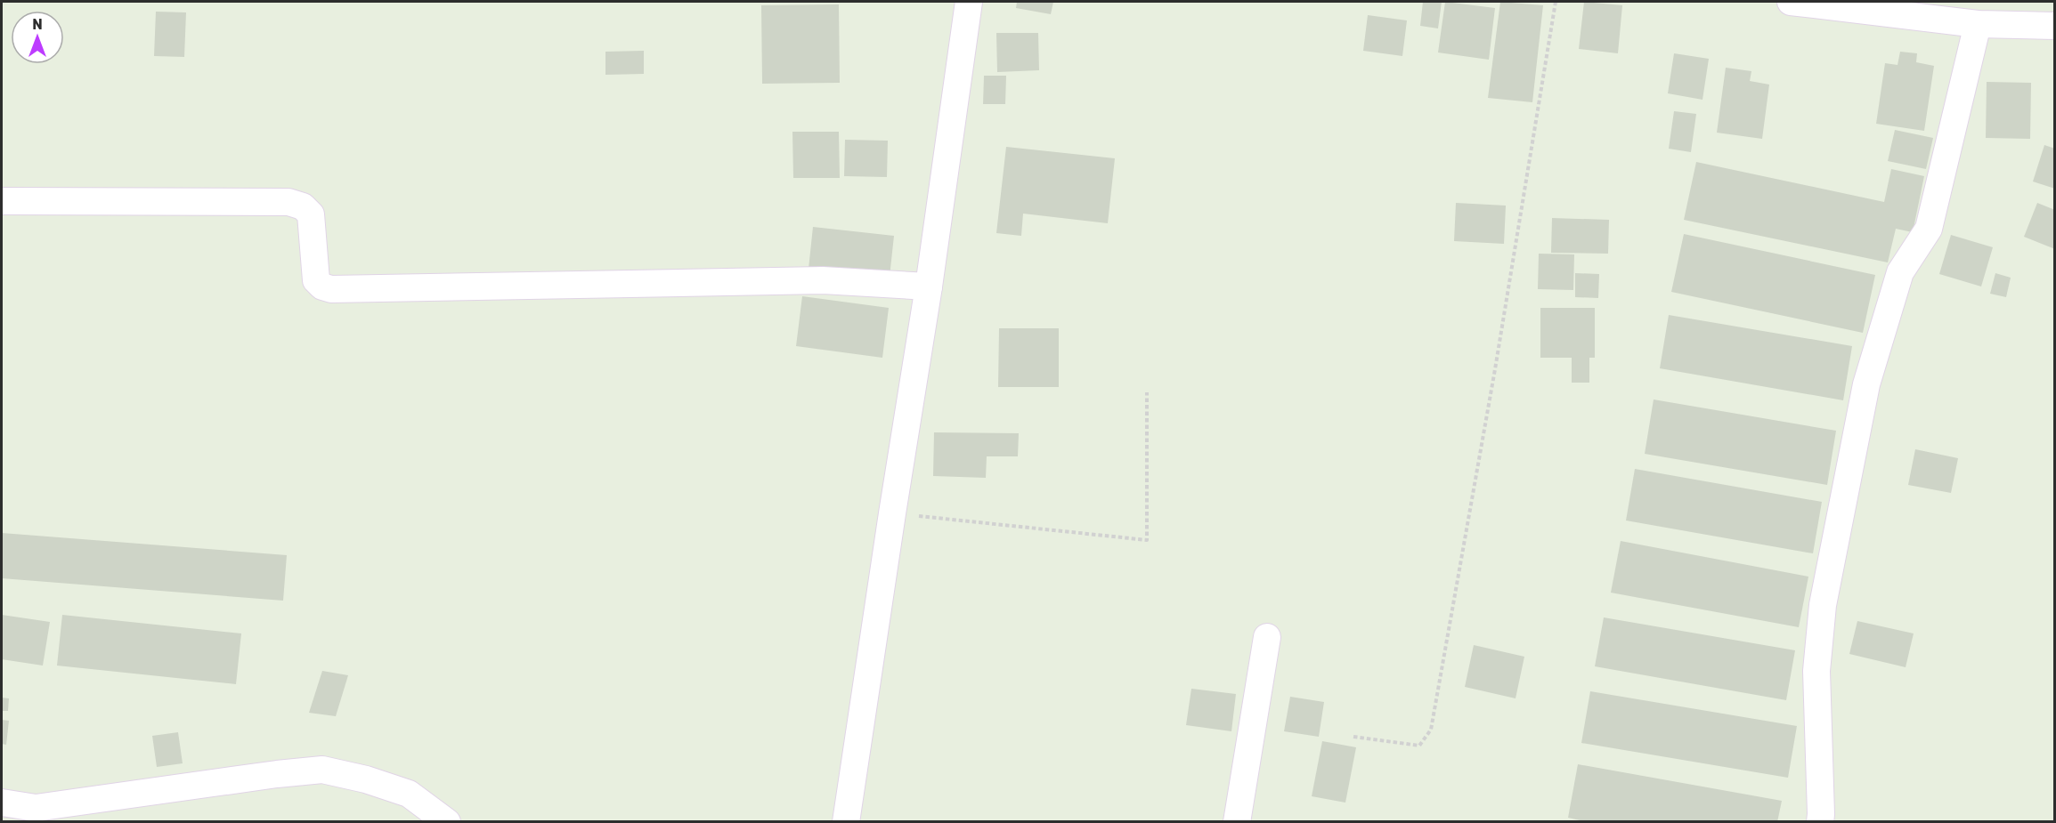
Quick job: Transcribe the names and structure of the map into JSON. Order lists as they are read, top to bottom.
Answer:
{
  "north": "top"
}
